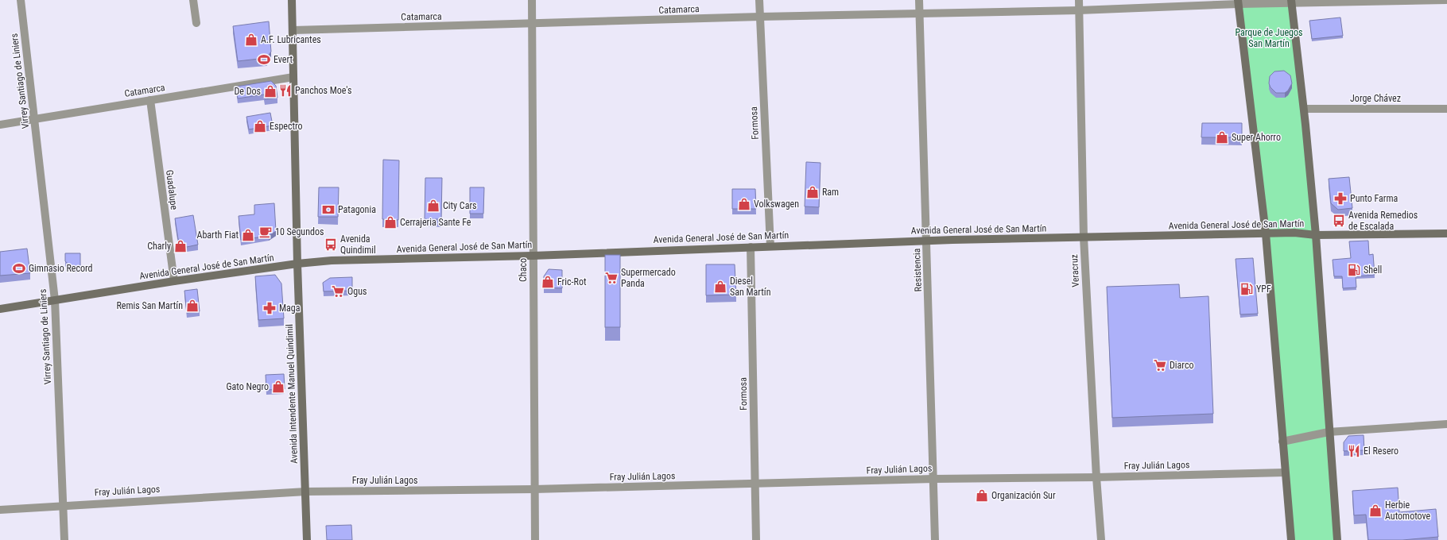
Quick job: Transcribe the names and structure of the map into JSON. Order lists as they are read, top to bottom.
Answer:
{
  "streets": {
    "main road": ["Avenida General José de San Martín", "Avenida Intendente Manuel Quindimil"],
    "street": [
      "Catamarca",
      "Virrey Santiago de Liniers",
      "Jorge Chávez",
      "Formosa",
      "Guadalupe",
      "Chaco",
      "Resistencia",
      "Veracruz",
      "Fray Julián Lagos"
    ]
  },
  "crossings": [
    ["Catamarca", "Virrey Santiago de Liniers"],
    ["Catamarca", "Formosa"],
    ["Catamarca", "Guadalupe"],
    ["Catamarca", "Chaco"],
    ["Catamarca", "Resistencia"],
    ["Catamarca", "Veracruz"],
    ["Catamarca", "Avenida Intendente Manuel Quindimil"],
    ["Virrey Santiago de Liniers", "Avenida General José de San Martín"],
    ["Virrey Santiago de Liniers", "Fray Julián Lagos"],
    ["Formosa", "Avenida General José de San Martín"],
    ["Formosa", "Fray Julián Lagos"],
    ["Guadalupe", "Avenida General José de San Martín"],
    ["Avenida General José de San Martín", "Chaco"],
    ["Avenida General José de San Martín", "Resistencia"],
    ["Avenida General José de San Martín", "Veracruz"],
    ["Avenida General José de San Martín", "Avenida Intendente Manuel Quindimil"],
    ["Chaco", "Fray Julián Lagos"],
    ["Resistencia", "Fray Julián Lagos"],
    ["Veracruz", "Fray Julián Lagos"],
    ["Avenida Intendente Manuel Quindimil", "Fray Julián Lagos"]
  ],
  "parks": ["Parque de Juegos San Martín"],
  "places": {
    "shop": [
      "A.F. Lubricantes",
      "De Dos",
      "Espectro",
      "Super Ahorro",
      "Ram",
      "Volkswagen",
      "City Cars",
      "Cerrajeria Sante Fe",
      "Abarth Fiat",
      "Charly",
      "Fric-Rot",
      "Diesel San Martín",
      "Remis San Martín",
      "Gato Negro",
      "Organización Sur",
      "Herbie Automotove"
    ],
    "sports": ["Evert", "Gimnasio Record"],
    "restaurant": ["Panchos Moe's", "El Resero"],
    "pharmacy": ["Punto Farma", "Maga"],
    "bank": ["Patagonia"],
    "bus stop": ["Avenida Remedios de Escalada", "Avenida Quindimil"],
    "cafe": ["10 Segundos"],
    "fuel station": ["Shell", "YPF"],
    "supermarket": ["Supermercado Panda", "Ogus", "Diarco"]
  }
}
